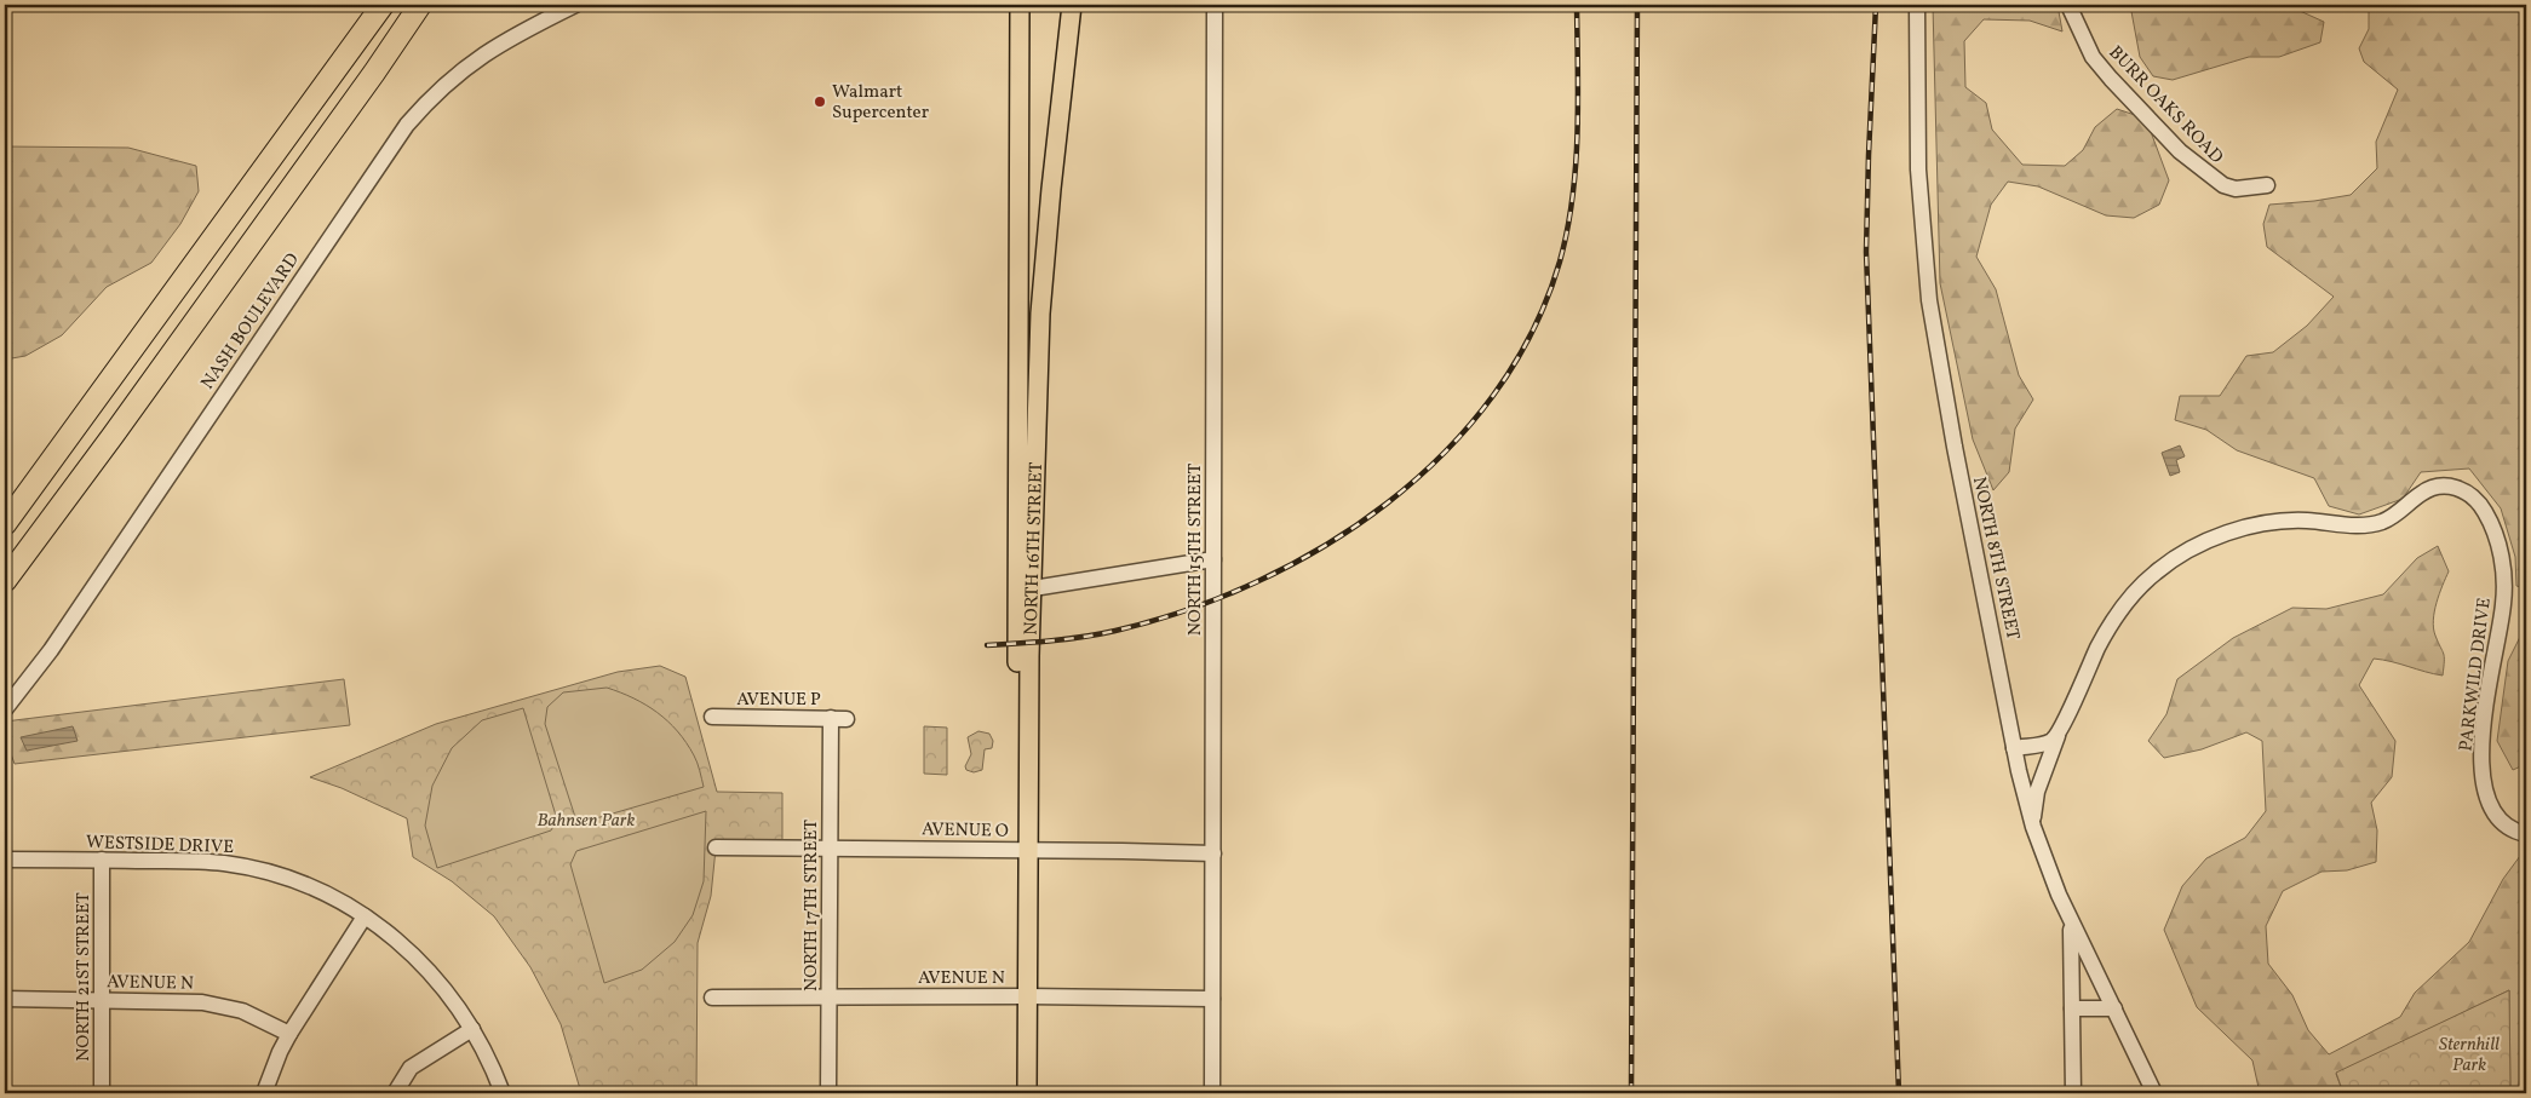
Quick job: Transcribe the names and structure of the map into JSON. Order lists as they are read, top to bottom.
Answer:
{
  "streets": {
    "main road": ["NORTH 16TH STREET"],
    "street": [
      "BURR OAKS ROAD",
      "NASH BOULEVARD",
      "NORTH 15TH STREET",
      "NORTH 8TH STREET",
      "PARKWILD DRIVE",
      "AVENUE P",
      "AVENUE O",
      "WESTSIDE DRIVE",
      "NORTH 17TH STREET",
      "NORTH 21ST STREET",
      "AVENUE N"
    ]
  },
  "crossings": [
    ["NORTH 16TH STREET", "AVENUE O"],
    ["NORTH 16TH STREET", "AVENUE N"],
    ["NORTH 15TH STREET", "AVENUE O"],
    ["NORTH 15TH STREET", "AVENUE N"],
    ["NORTH 8TH STREET", "PARKWILD DRIVE"],
    ["AVENUE P", "NORTH 17TH STREET"],
    ["AVENUE O", "NORTH 17TH STREET"],
    ["WESTSIDE DRIVE", "NORTH 21ST STREET"],
    ["NORTH 17TH STREET", "AVENUE N"],
    ["NORTH 21ST STREET", "AVENUE N"]
  ],
  "parks": ["Bahnsen Park", "Sternhill Park"],
  "places": ["Walmart Supercenter"]
}
